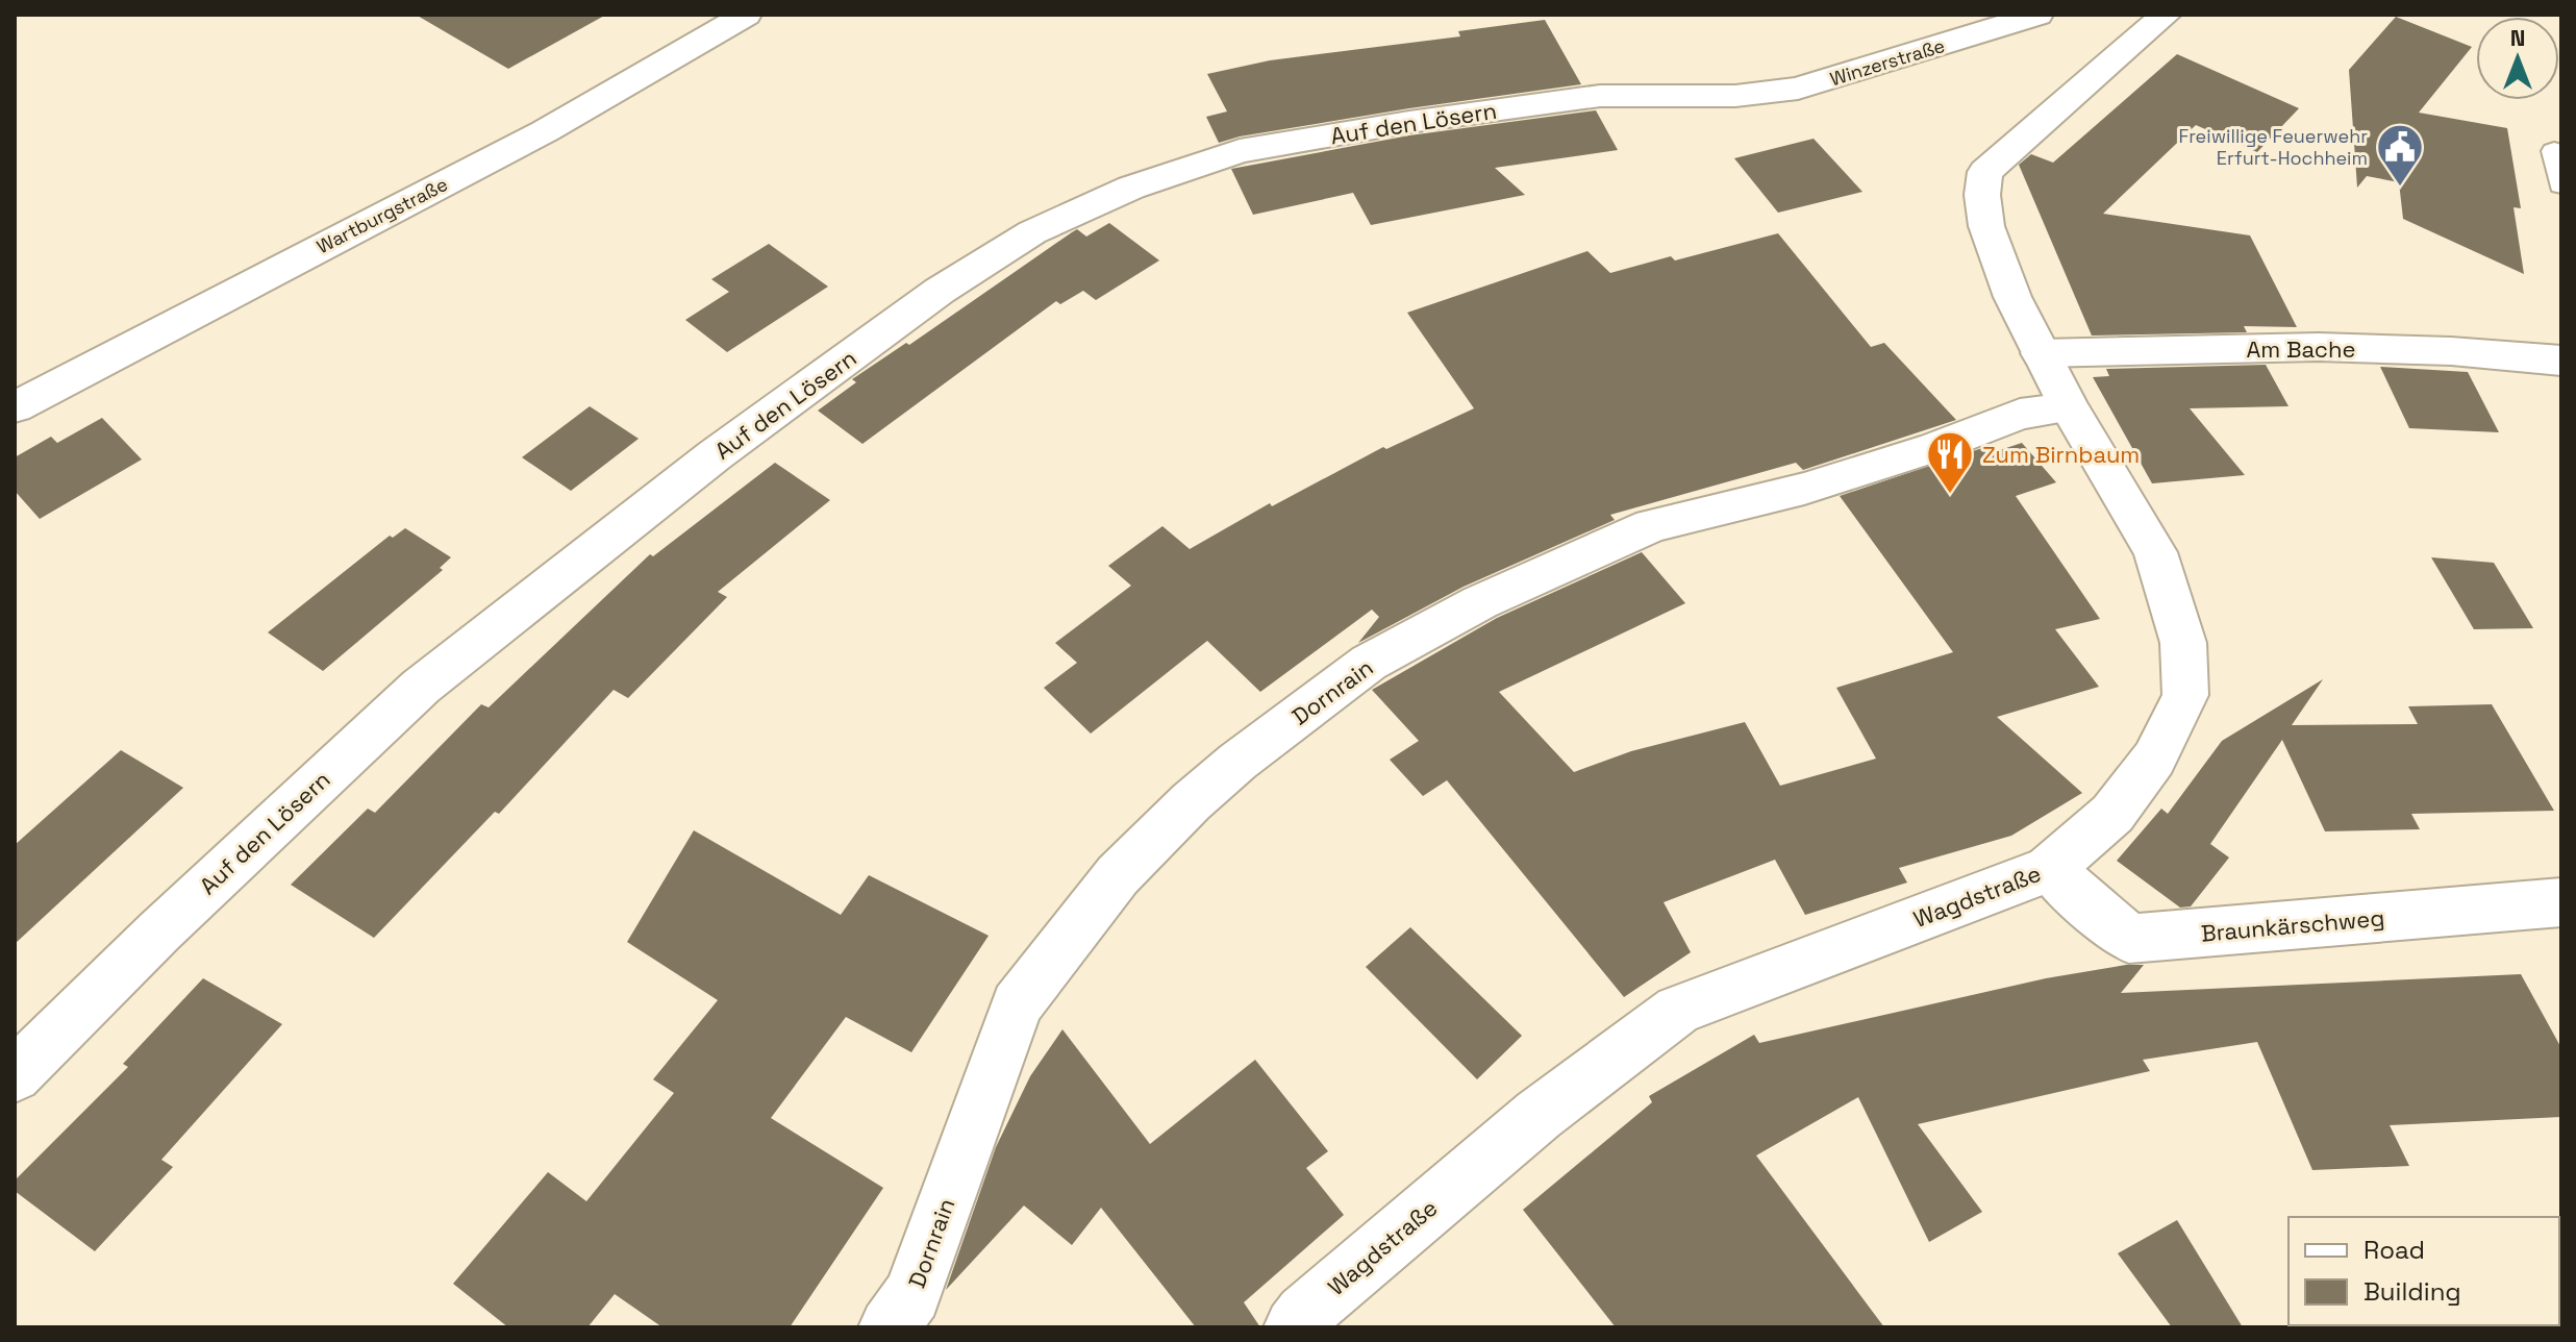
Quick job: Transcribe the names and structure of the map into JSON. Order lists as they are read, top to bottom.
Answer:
{
  "streets": {
    "street": [
      "Winzerstraße",
      "Auf den Lösern",
      "Wartburgstraße",
      "Am Bache",
      "Dornrain",
      "Wagdstraße",
      "Braunkärschweg"
    ]
  },
  "crossings": [
    ["Winzerstraße", "Auf den Lösern"],
    ["Am Bache", "Wagdstraße"],
    ["Dornrain", "Wagdstraße"],
    ["Wagdstraße", "Braunkärschweg"]
  ],
  "places": {
    "public building": ["Freiwillige Feuerwehr Erfurt-Hochheim"],
    "restaurant": ["Zum Birnbaum"]
  },
  "legend": ["Road", "Building"],
  "north": "top"
}
